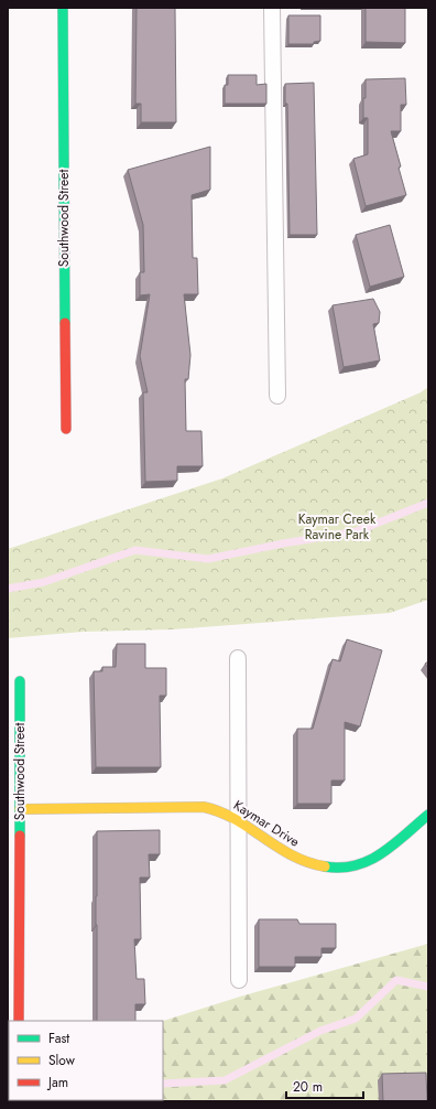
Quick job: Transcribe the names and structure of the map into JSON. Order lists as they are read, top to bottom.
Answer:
{
  "streets": {
    "street": ["Southwood Street", "Kaymar Drive"]
  },
  "crossings": [
    ["Southwood Street", "Kaymar Drive"]
  ],
  "parks": ["Kaymar Creek Ravine Park"],
  "legend": ["Fast", "Slow", "Jam"],
  "scale_bar": "20 m"
}
